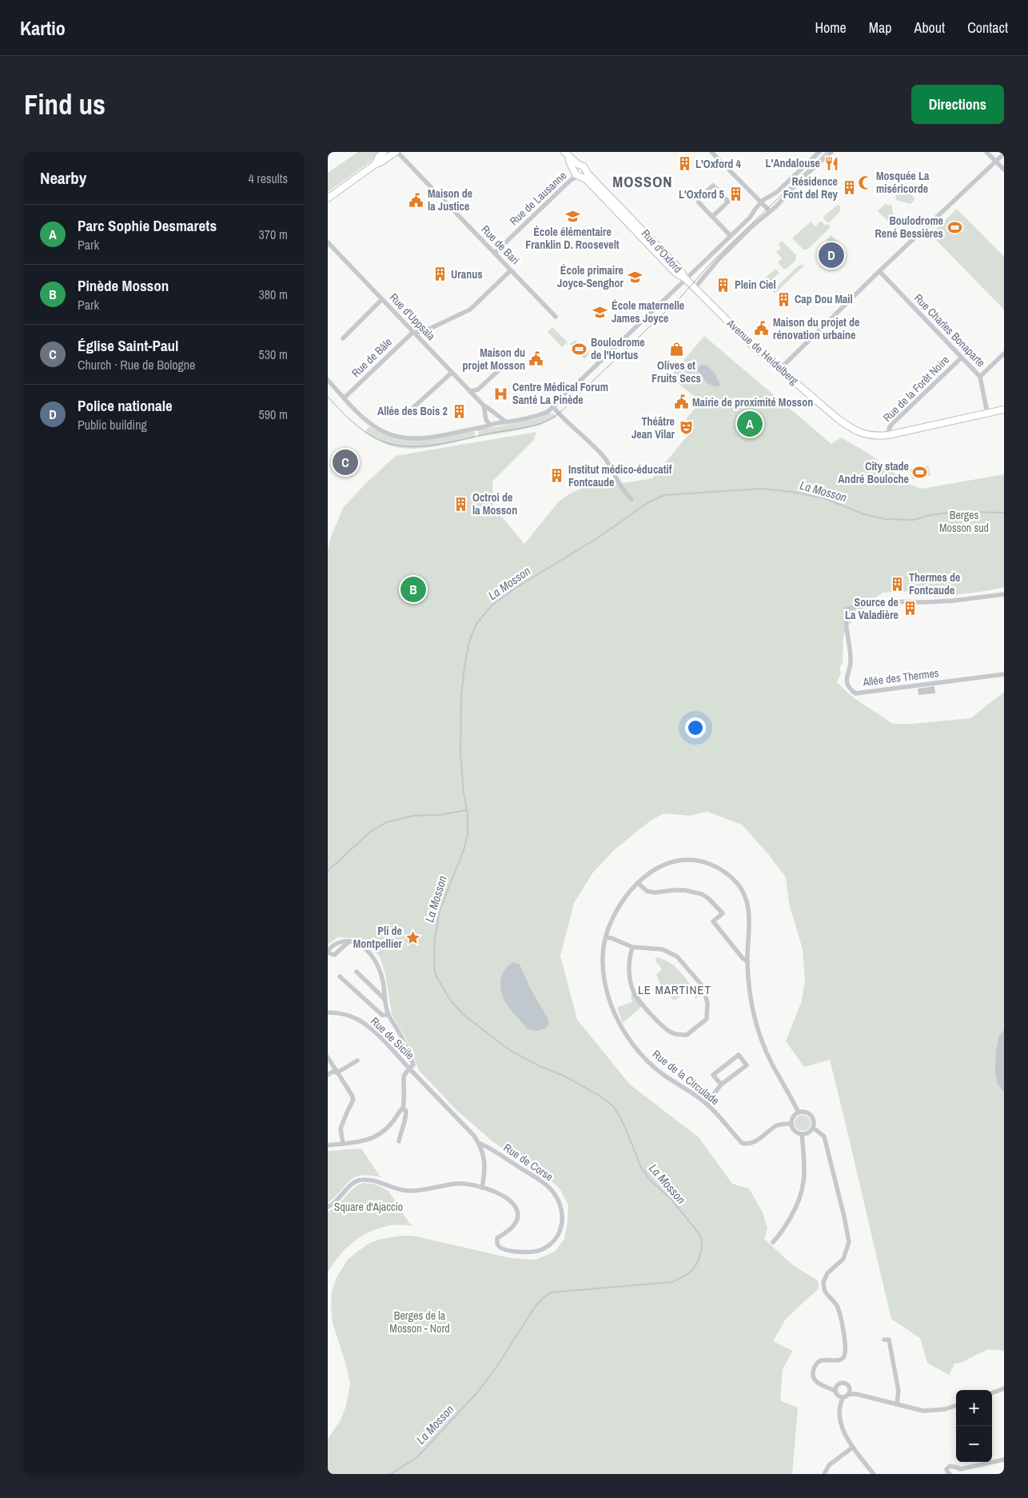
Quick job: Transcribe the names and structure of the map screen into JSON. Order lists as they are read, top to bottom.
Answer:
{
  "streets": {
    "street": [
      "Rue de Lausanne",
      "Rue de Bari",
      "Rue d'Oxford",
      "Rue d'Uppsala",
      "Rue Charles Bonaparte",
      "Avenue de Heidelberg",
      "Rue de Bâle",
      "Rue de la Forêt Noire",
      "Allée des Thermes",
      "Rue de Sicile",
      "Rue de la Circulade",
      "Rue de Corse"
    ]
  },
  "crossings": [
    ["Rue de Lausanne", "Rue de Bari"],
    ["Rue de Lausanne", "Rue d'Oxford"],
    ["Rue d'Oxford", "Avenue de Heidelberg"],
    ["Rue d'Uppsala", "Rue de Bâle"],
    ["Rue Charles Bonaparte", "Avenue de Heidelberg"],
    ["Rue Charles Bonaparte", "Rue de la Forêt Noire"],
    ["Avenue de Heidelberg", "Rue de la Forêt Noire"],
    ["Rue de Sicile", "Rue de Corse"]
  ],
  "districts": ["MOSSON", "LE MARTINET"],
  "water": ["La Mosson"],
  "parks": ["Berges Mosson sud", "Square d'Ajaccio", "Berges de la Mosson - Nord"],
  "places": {
    "restaurant": ["L'Andalouse"],
    "building": [
      "L'Oxford 4",
      "Résidence Font del Rey",
      "L'Oxford 5",
      "Uranus",
      "Plein Ciel",
      "Cap Dou Mail",
      "Allée des Bois 2",
      "Institut médico-éducatif Fontcaude",
      "Octroi de la Mosson",
      "Thermes de Fontcaude",
      "Source de La Valadière"
    ],
    "mosque": ["Mosquée La miséricorde"],
    "public building": [
      "Maison de la Justice",
      "Maison du projet de rénovation urbaine",
      "Maison du projet Mosson",
      "Mairie de proximité Mosson"
    ],
    "school or university": ["École élémentaire Franklin D. Roosevelt", "École primaire Joyce-Senghor", "École maternelle James Joyce"],
    "sports": ["Boulodrome René Bessières", "Boulodrome de l'Hortus", "City stade André Bouloche"],
    "shop": ["Olives et Fruits Secs"],
    "hospital": ["Centre Médical Forum Santé La Pinède"],
    "theatre": ["Théâtre Jean Vilar"],
    "place": ["Pli de Montpellier"]
  },
  "page": {
    "header": "Kartio",
    "nav": [
      "Home",
      "Map",
      "About",
      "Contact"
    ],
    "buttons": "Directions",
    "title": "Find us",
    "heading": ["Nearby", "4 results"],
    "list": [
      {
        "mark": "A",
        "name": "Parc Sophie Desmarets",
        "note": "Park",
        "value": "370 m"
      },
      {
        "mark": "B",
        "name": "Pinède Mosson",
        "note": "Park",
        "value": "380 m"
      },
      {
        "mark": "C",
        "name": "Église Saint-Paul",
        "note": "Church · Rue de Bologne",
        "value": "530 m"
      },
      {
        "mark": "D",
        "name": "Police nationale",
        "note": "Public building",
        "value": "590 m"
      }
    ],
    "pins": [
      "D",
      "A",
      "C",
      "B"
    ],
    "map_buttons": ["+", "−"]
  }
}
